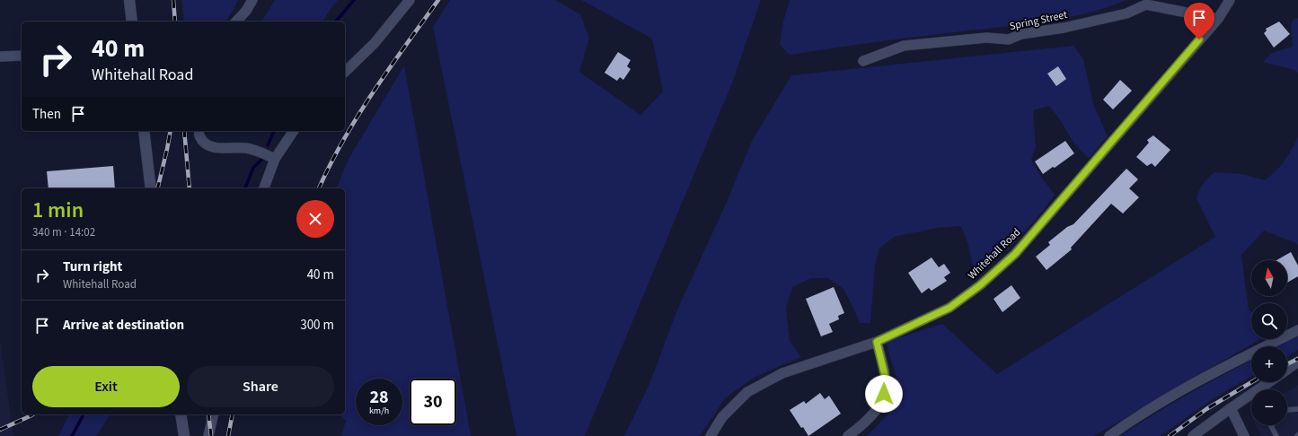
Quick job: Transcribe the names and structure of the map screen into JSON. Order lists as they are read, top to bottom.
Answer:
{
  "streets": {
    "street": ["Spring Street", "Whitehall Road"]
  },
  "crossings": [
    ["Spring Street", "Whitehall Road"]
  ],
  "north": "top",
  "page": {
    "turn": ["40 m", "Whitehall Road"],
    "then": "Then",
    "heading": ["1 min", "340 m · 14:02"],
    "list": [
      {
        "name": "Turn right",
        "note": "Whitehall Road",
        "value": "40 m"
      },
      {
        "name": "Arrive at destination",
        "value": "300 m"
      }
    ],
    "map_buttons": ["+", "−"],
    "buttons": ["Exit", "Share"],
    "speed": "28 km/h",
    "limit": "30"
  }
}
